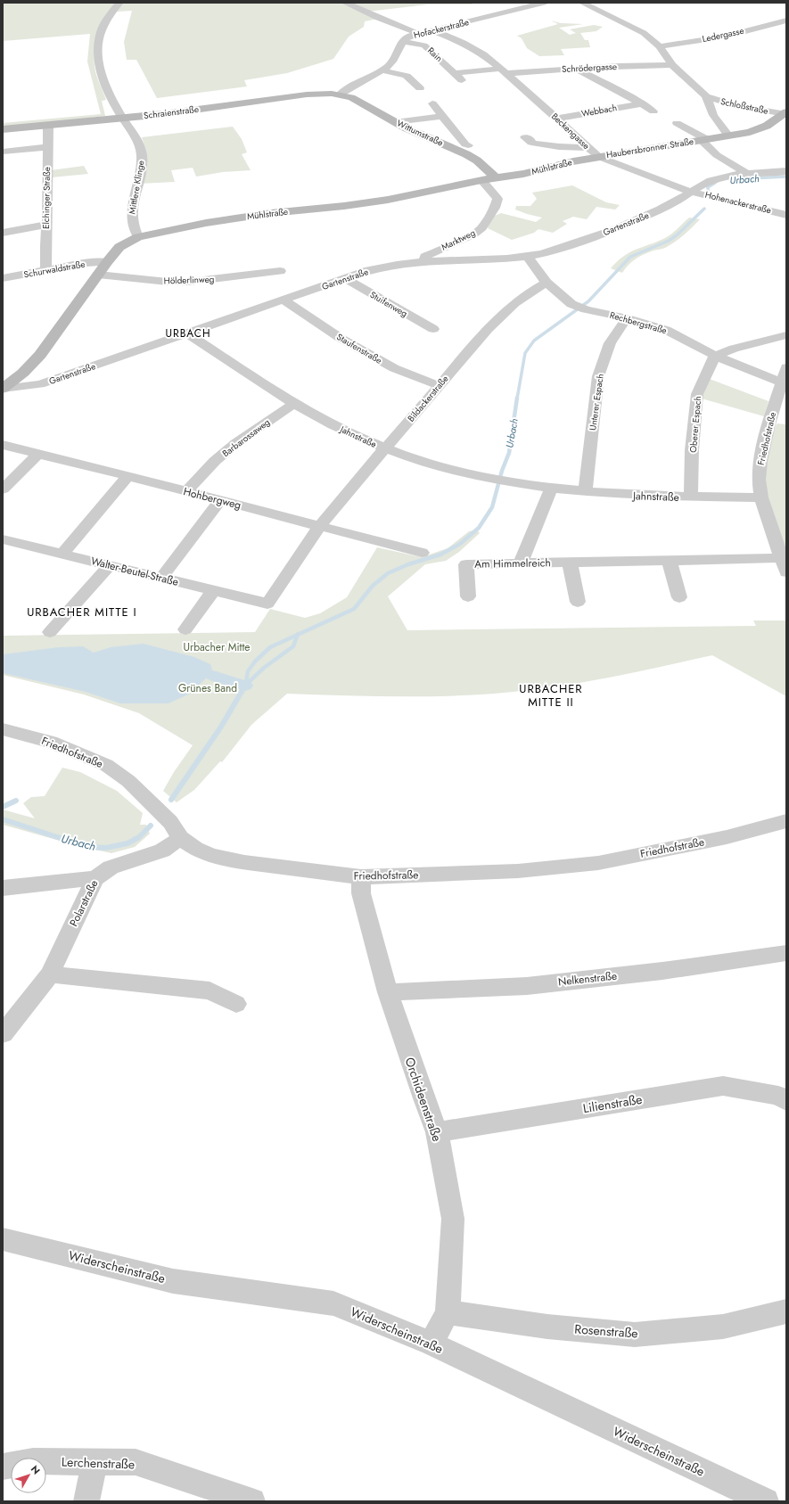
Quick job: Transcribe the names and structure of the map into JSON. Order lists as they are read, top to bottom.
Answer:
{
  "streets": {
    "street": [
      "Hofackerstraße",
      "Ledergasse",
      "Rain",
      "Schrödergasse",
      "Schloßstraße",
      "Webbach",
      "Schraienstraße",
      "Beckengasse",
      "Wittumstraße",
      "Haubersbronner Straße",
      "Mühlstraße",
      "Mittlere Klinge",
      "Elchinger Straße",
      "Hohenackerstraße",
      "Gartenstraße",
      "Marktweg",
      "Schurwaldstraße",
      "Hölderlinweg",
      "Stuifenweg",
      "Rechbergstraße",
      "Staufenstraße",
      "Bildackerstraße",
      "Unterer Espach",
      "Oberer Espach",
      "Jahnstraße",
      "Barbarossaweg",
      "Friedhofstraße",
      "Hohbergweg",
      "Am Himmelreich",
      "Walter-Beutel-Straße",
      "Polarstraße",
      "Nelkenstraße",
      "Orchideenstraße",
      "Lilienstraße",
      "Widerscheinstraße",
      "Rosenstraße",
      "Lerchenstraße"
    ]
  },
  "crossings": [
    ["Hofackerstraße", "Rain"],
    ["Hofackerstraße", "Schraienstraße"],
    ["Hofackerstraße", "Beckengasse"],
    ["Hofackerstraße", "Wittumstraße"],
    ["Ledergasse", "Schloßstraße"],
    ["Rain", "Schrödergasse"],
    ["Rain", "Beckengasse"],
    ["Schrödergasse", "Schloßstraße"],
    ["Schrödergasse", "Webbach"],
    ["Schrödergasse", "Beckengasse"],
    ["Schloßstraße", "Haubersbronner Straße"],
    ["Webbach", "Beckengasse"],
    ["Schraienstraße", "Wittumstraße"],
    ["Schraienstraße", "Mittlere Klinge"],
    ["Schraienstraße", "Elchinger Straße"],
    ["Beckengasse", "Haubersbronner Straße"],
    ["Beckengasse", "Mühlstraße"],
    ["Beckengasse", "Hohenackerstraße"],
    ["Beckengasse", "Gartenstraße"],
    ["Wittumstraße", "Mühlstraße"],
    ["Haubersbronner Straße", "Mühlstraße"],
    ["Haubersbronner Straße", "Gartenstraße"],
    ["Mühlstraße", "Mittlere Klinge"],
    ["Mühlstraße", "Gartenstraße"],
    ["Mühlstraße", "Marktweg"],
    ["Mühlstraße", "Schurwaldstraße"],
    ["Mühlstraße", "Hölderlinweg"],
    ["Elchinger Straße", "Schurwaldstraße"],
    ["Hohenackerstraße", "Gartenstraße"],
    ["Gartenstraße", "Marktweg"],
    ["Gartenstraße", "Stuifenweg"],
    ["Gartenstraße", "Rechbergstraße"],
    ["Gartenstraße", "Staufenstraße"],
    ["Gartenstraße", "Jahnstraße"],
    ["Rechbergstraße", "Bildackerstraße"],
    ["Rechbergstraße", "Unterer Espach"],
    ["Rechbergstraße", "Oberer Espach"],
    ["Rechbergstraße", "Friedhofstraße"],
    ["Staufenstraße", "Bildackerstraße"],
    ["Bildackerstraße", "Jahnstraße"],
    ["Bildackerstraße", "Hohbergweg"],
    ["Bildackerstraße", "Walter-Beutel-Straße"],
    ["Unterer Espach", "Jahnstraße"],
    ["Oberer Espach", "Jahnstraße"],
    ["Jahnstraße", "Barbarossaweg"],
    ["Jahnstraße", "Friedhofstraße"],
    ["Barbarossaweg", "Hohbergweg"],
    ["Friedhofstraße", "Am Himmelreich"],
    ["Friedhofstraße", "Polarstraße"],
    ["Friedhofstraße", "Orchideenstraße"],
    ["Nelkenstraße", "Orchideenstraße"],
    ["Orchideenstraße", "Lilienstraße"],
    ["Orchideenstraße", "Widerscheinstraße"],
    ["Orchideenstraße", "Rosenstraße"]
  ],
  "districts": ["URBACH", "URBACHER MITTE I", "URBACHER MITTE II"],
  "water": ["Urbach"],
  "parks": ["Urbacher Mitte", "Grünes Band"],
  "north": "top right"
}
